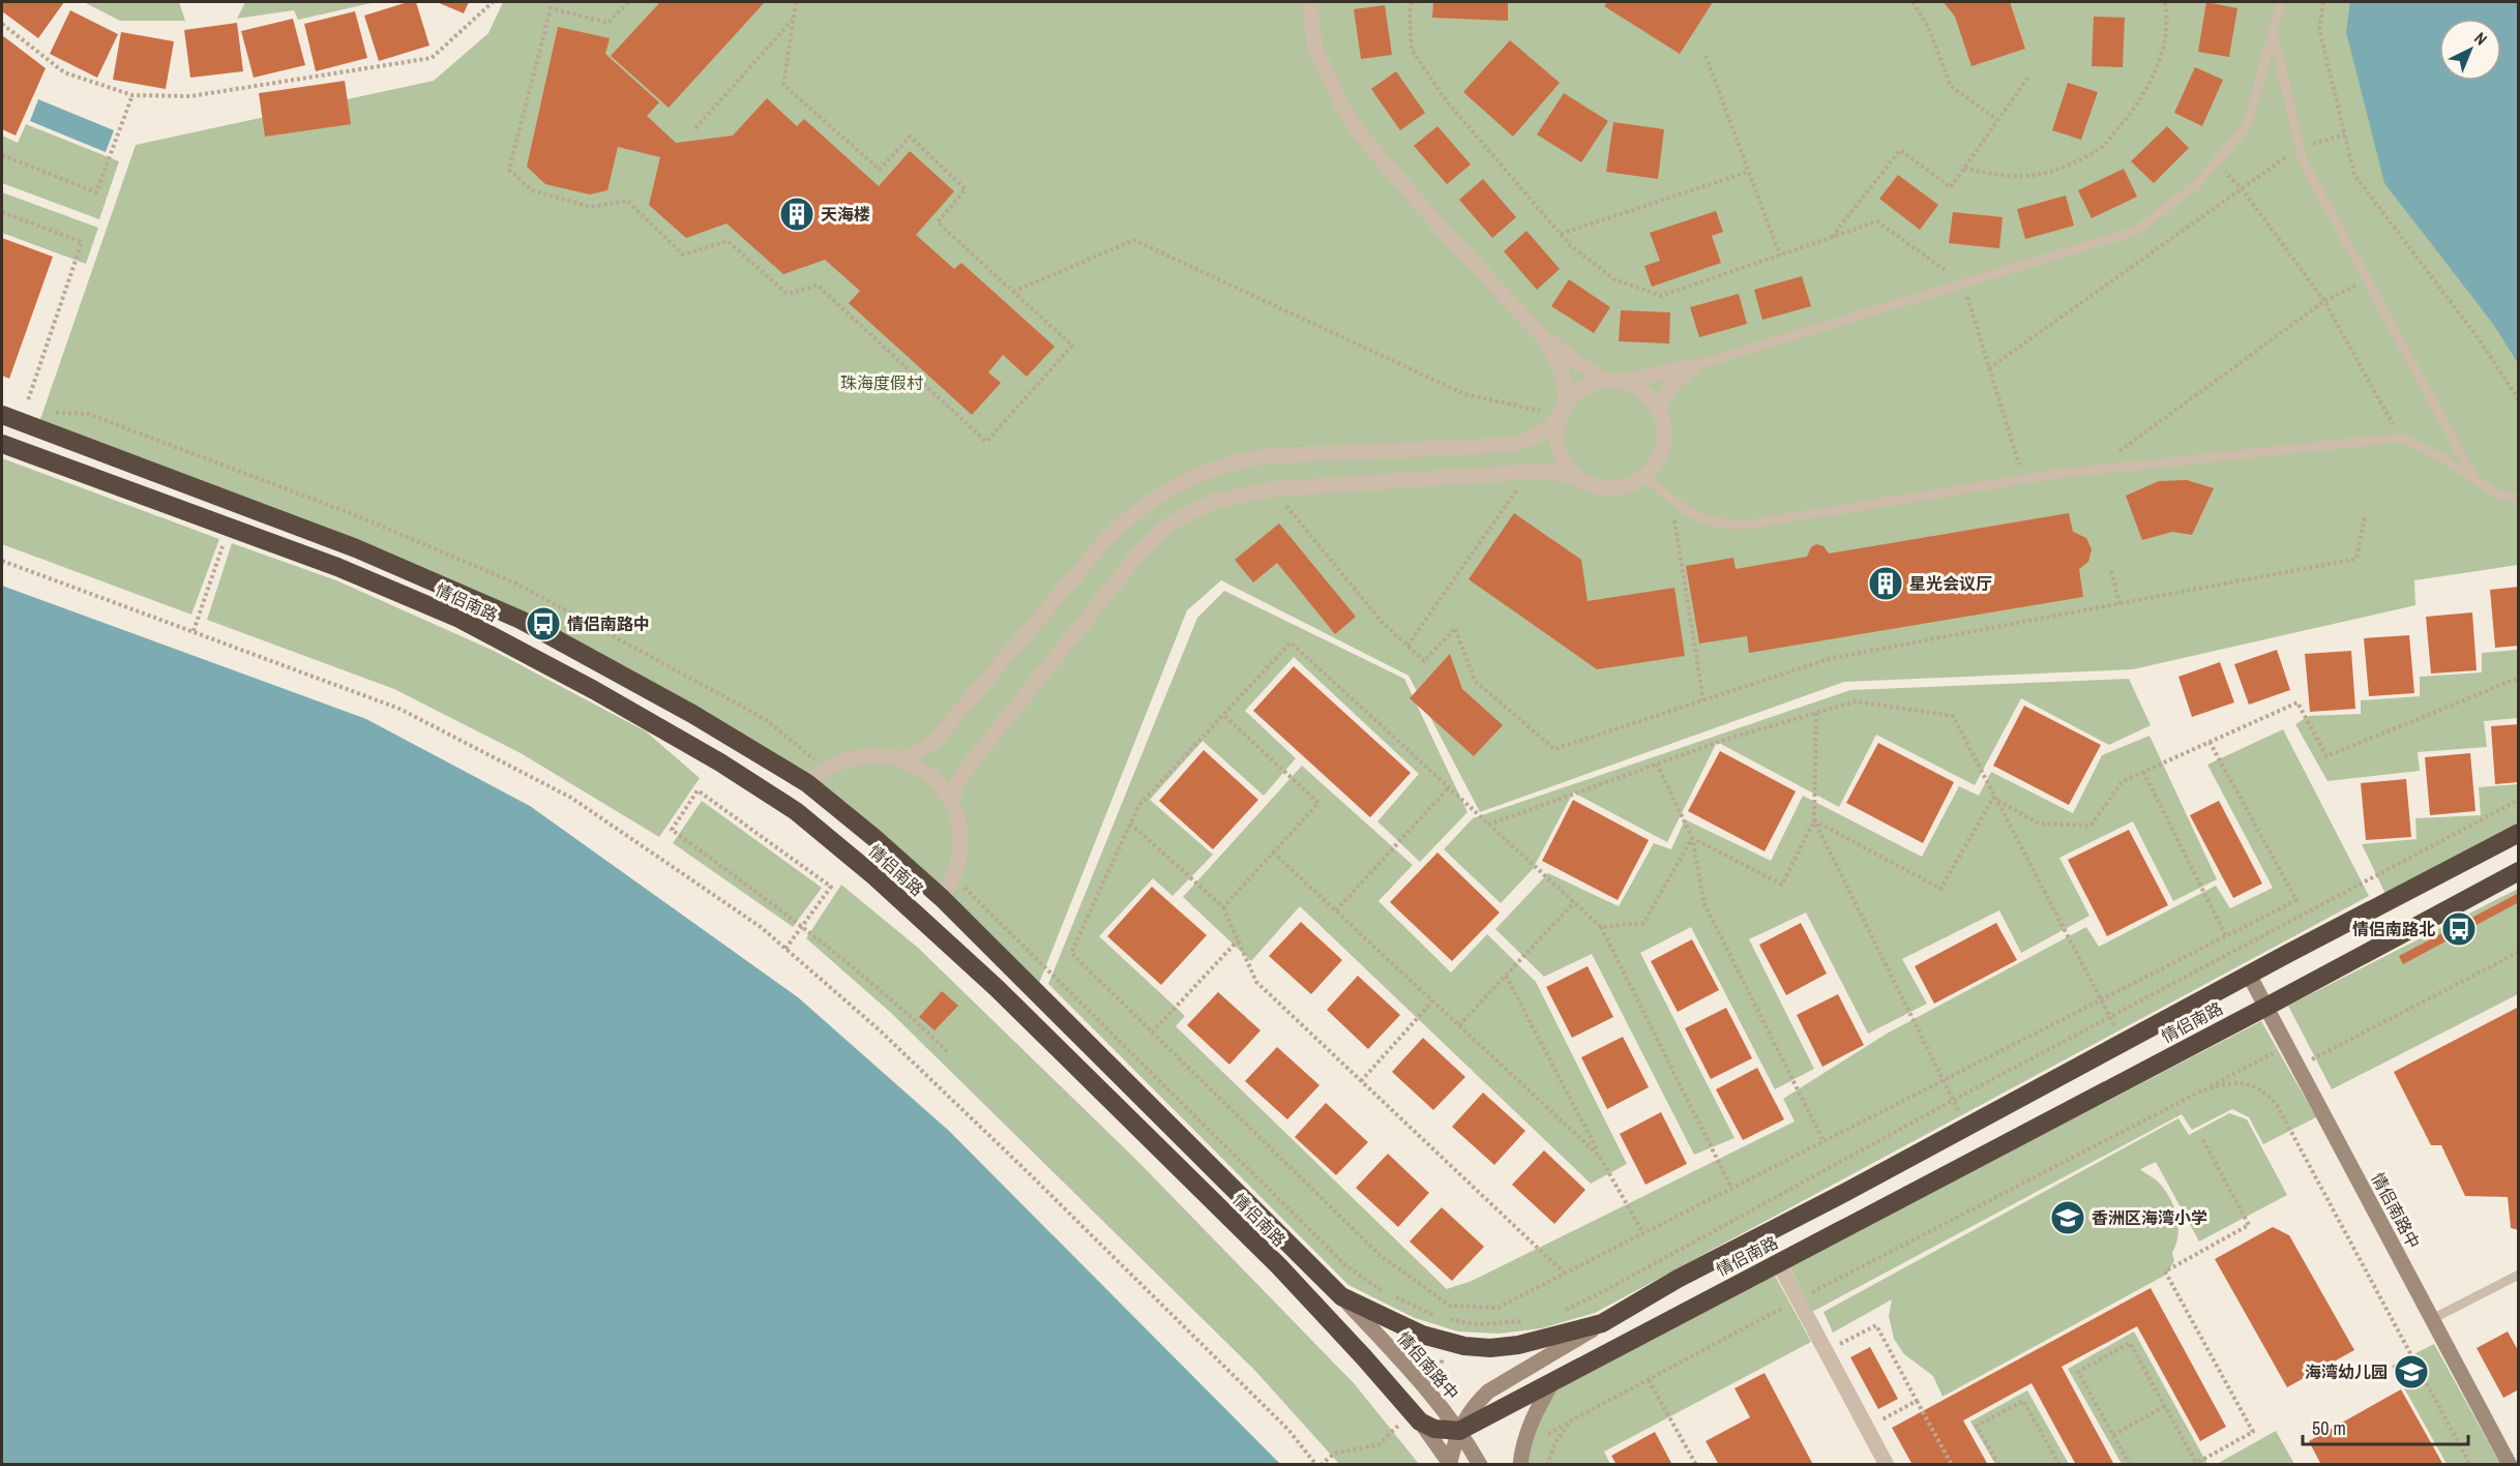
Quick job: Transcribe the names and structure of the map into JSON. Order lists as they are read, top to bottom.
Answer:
{
  "streets": {
    "highway": ["情侣南路"],
    "street": ["情侣南路中"]
  },
  "crossings": [
    ["情侣南路", "情侣南路中"]
  ],
  "parks": ["珠海度假村"],
  "places": {
    "building": ["天海楼", "星光会议厅"],
    "bus stop": ["情侣南路中", "情侣南路北"],
    "school or university": ["香洲区海湾小学", "海湾幼儿园"]
  },
  "scale_bar": "50 m",
  "north": "top right"
}
